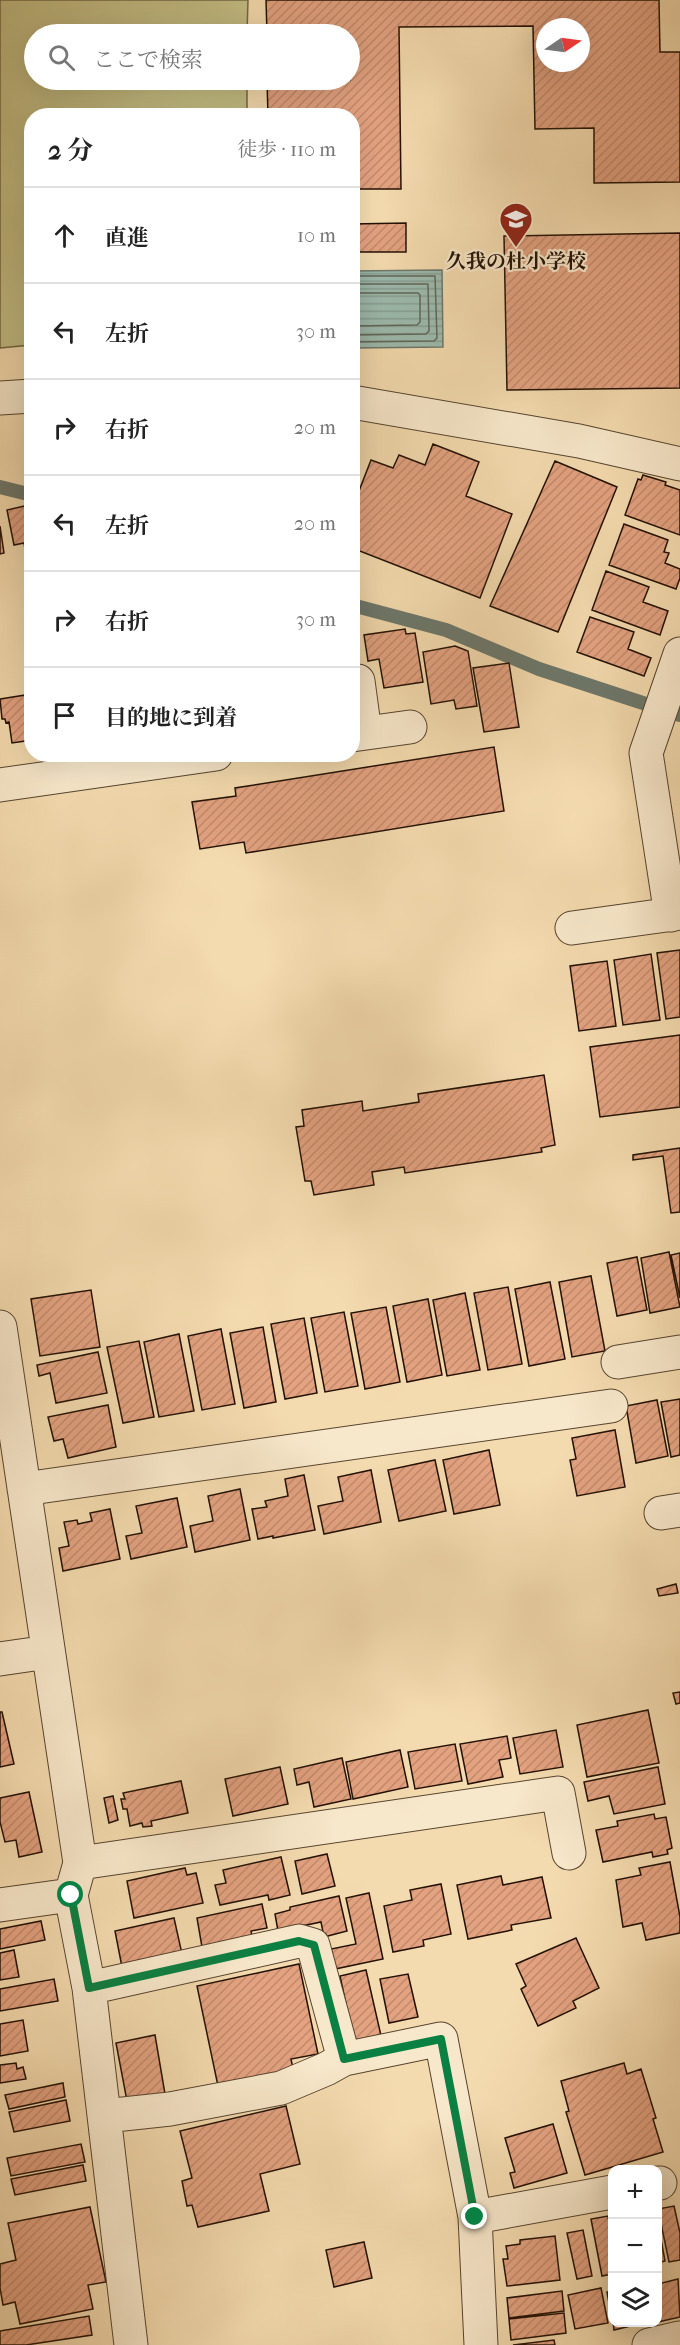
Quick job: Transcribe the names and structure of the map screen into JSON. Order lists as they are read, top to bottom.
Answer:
{
  "places": {
    "school or university": ["久我の杜小学校"]
  },
  "north": "right",
  "page": {
    "search": "ここで検索",
    "heading": ["2 分", "徒歩 · 110 m"],
    "list": [
      ["直進", "10 m"],
      ["左折", "30 m"],
      ["右折", "20 m"],
      ["左折", "20 m"],
      ["右折", "30 m"],
      "目的地に到着"
    ],
    "map_buttons": ["+", "−"]
  }
}
